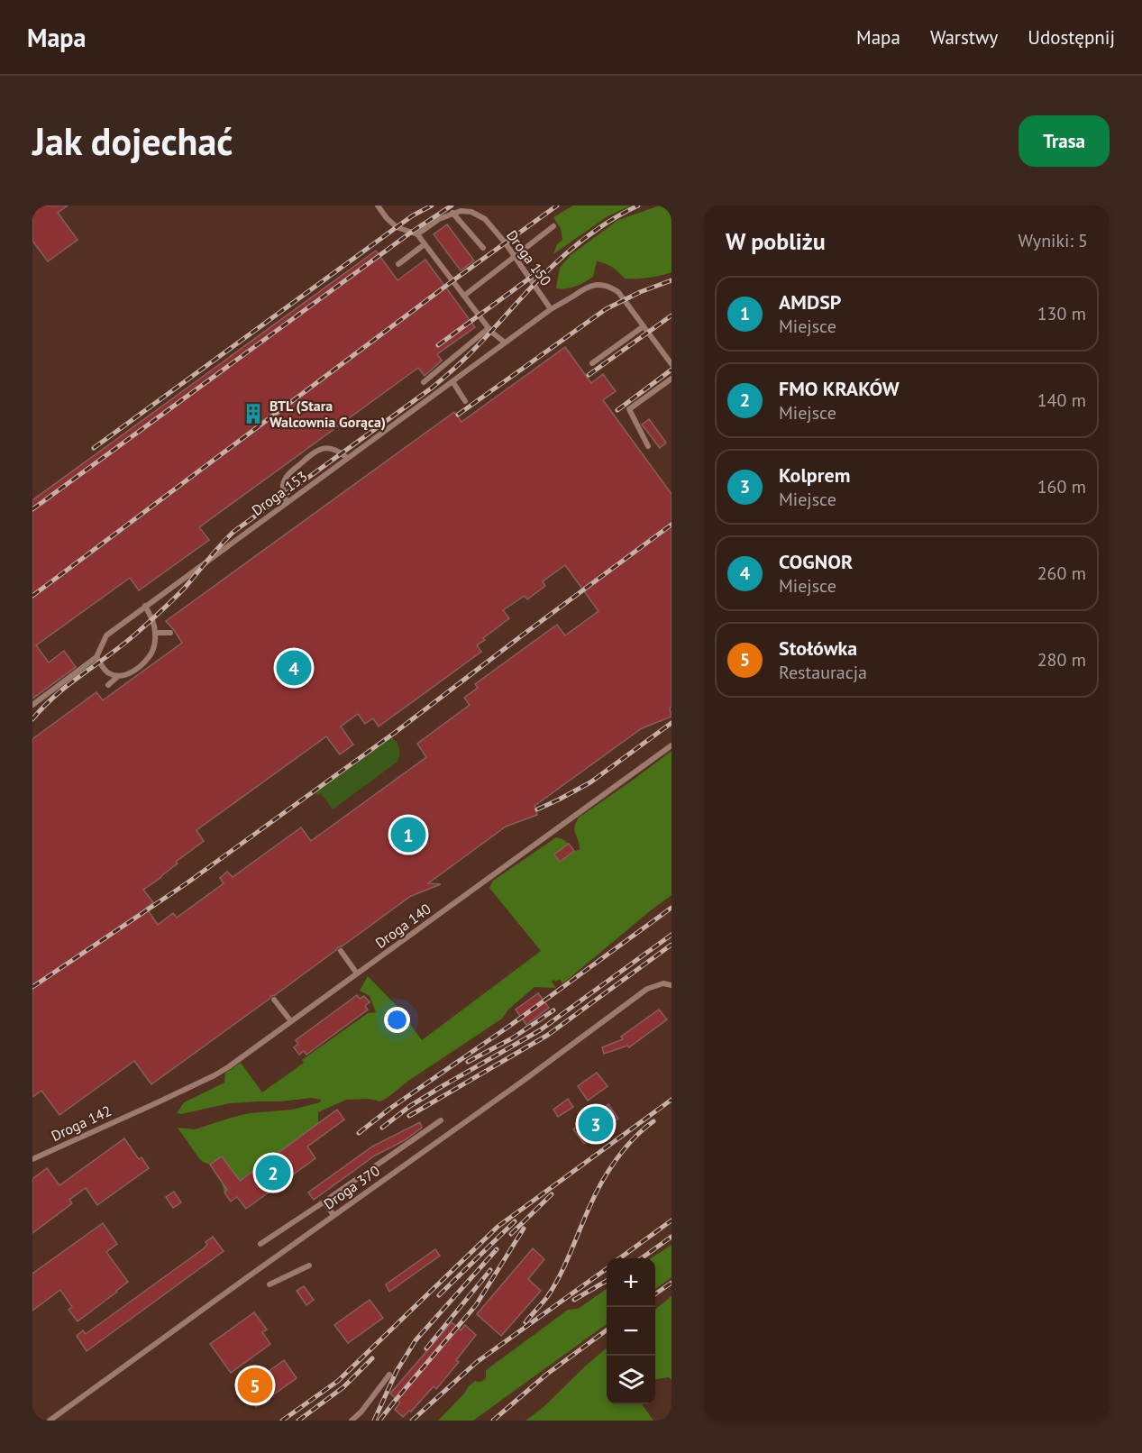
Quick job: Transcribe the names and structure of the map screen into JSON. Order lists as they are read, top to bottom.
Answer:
{
  "streets": {
    "lane": [
      "Droga 150",
      "Droga 153",
      "Droga 140",
      "Droga 142",
      "Droga 370"
    ]
  },
  "crossings": [
    ["Droga 150", "Droga 153"],
    ["Droga 140", "Droga 142"]
  ],
  "places": {
    "building": ["BTL (Stara Walcownia Gorąca)"]
  },
  "page": {
    "header": "Mapa",
    "nav": ["Mapa", "Warstwy", "Udostępnij"],
    "buttons": "Trasa",
    "title": "Jak dojechać",
    "heading": ["W pobliżu", "Wyniki: 5"],
    "list": [
      {
        "mark": "1",
        "name": "AMDSP",
        "note": "Miejsce",
        "value": "130 m"
      },
      {
        "mark": "2",
        "name": "FMO KRAKÓW",
        "note": "Miejsce",
        "value": "140 m"
      },
      {
        "mark": "3",
        "name": "Kolprem",
        "note": "Miejsce",
        "value": "160 m"
      },
      {
        "mark": "4",
        "name": "COGNOR",
        "note": "Miejsce",
        "value": "260 m"
      },
      {
        "mark": "5",
        "name": "Stołówka",
        "note": "Restauracja",
        "value": "280 m"
      }
    ],
    "pins": [
      "4",
      "1",
      "3",
      "2",
      "5"
    ],
    "map_buttons": ["+", "−"]
  }
}
